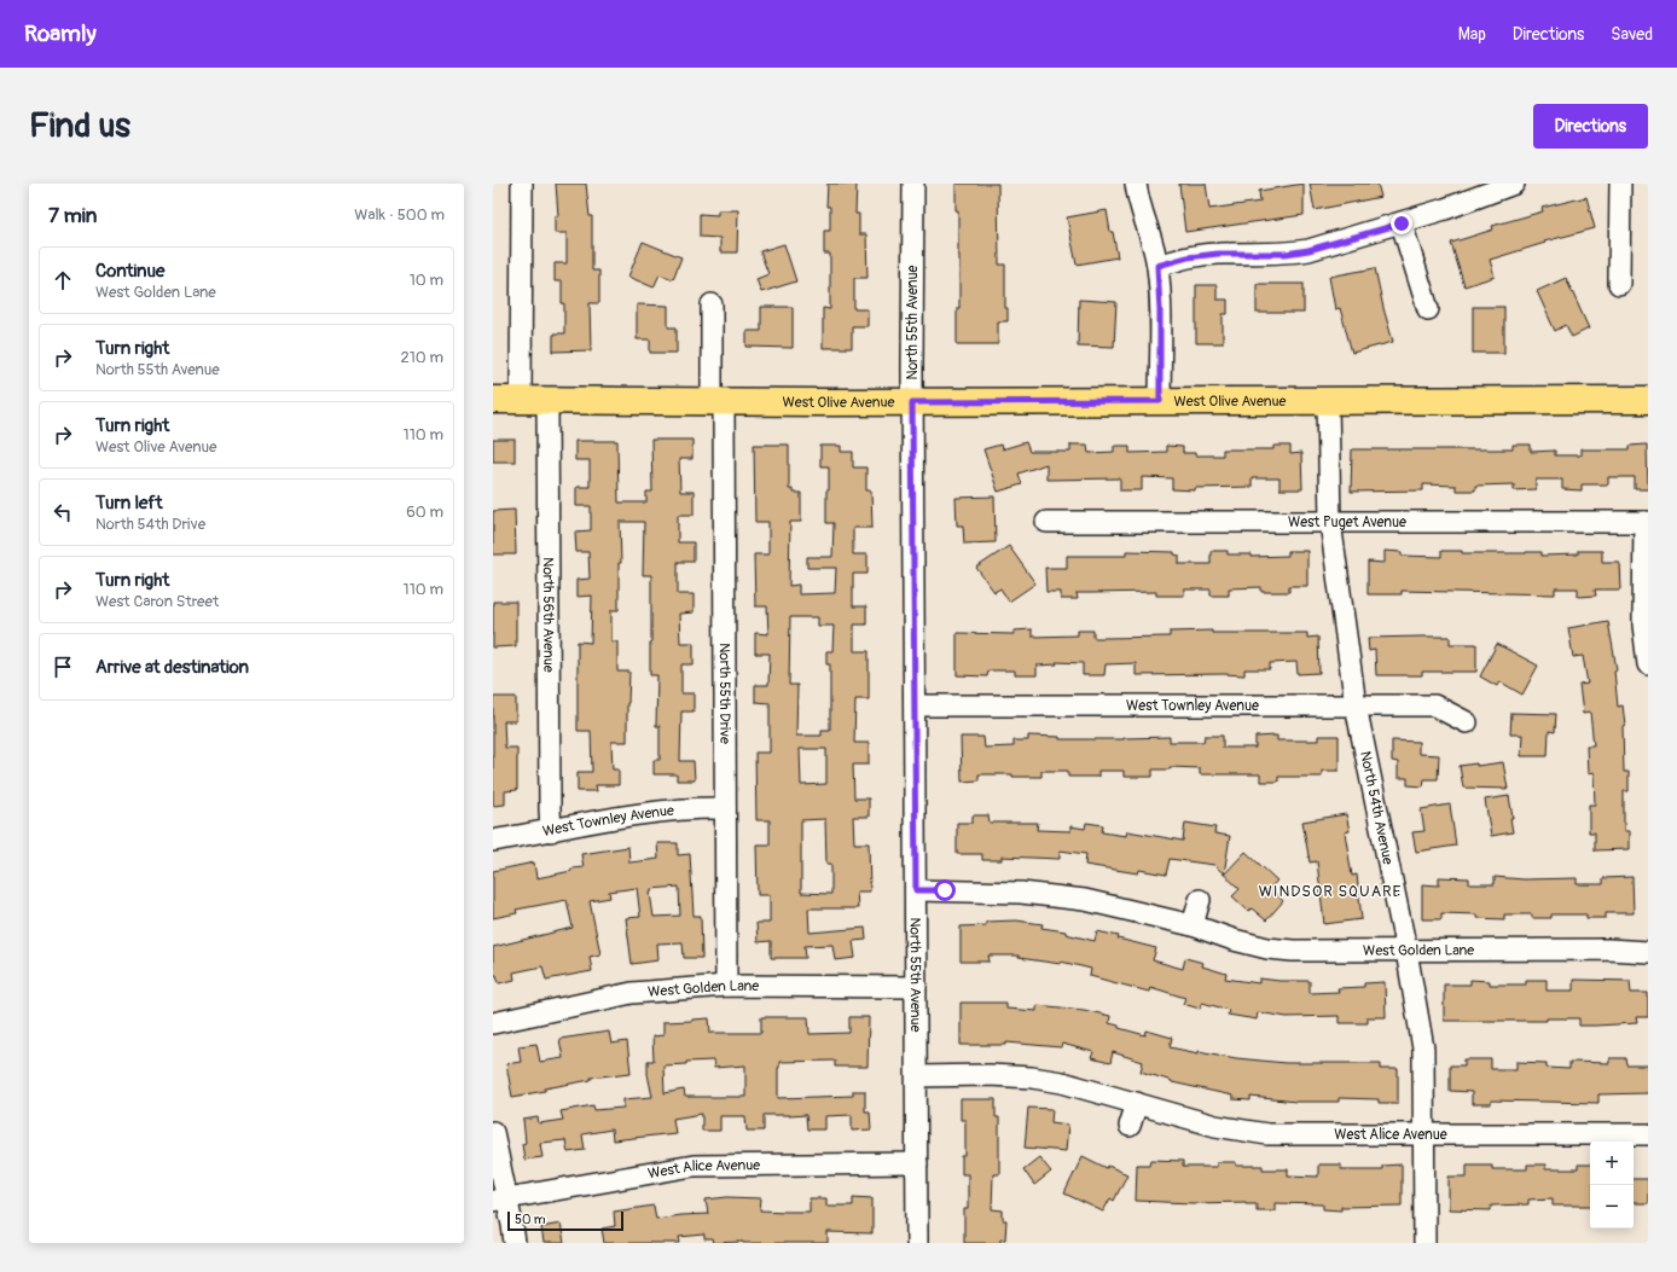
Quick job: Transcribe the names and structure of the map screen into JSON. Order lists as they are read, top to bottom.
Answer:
{
  "streets": {
    "main road": ["West Olive Avenue"],
    "street": [
      "North 55th Avenue",
      "West Puget Avenue",
      "North 56th Avenue",
      "North 55th Drive",
      "West Townley Avenue",
      "North 54th Avenue",
      "West Golden Lane",
      "West Alice Avenue"
    ]
  },
  "crossings": [
    ["North 55th Avenue", "West Olive Avenue"],
    ["North 55th Avenue", "West Townley Avenue"],
    ["North 55th Avenue", "West Golden Lane"],
    ["North 55th Avenue", "West Alice Avenue"],
    ["West Olive Avenue", "North 56th Avenue"],
    ["West Olive Avenue", "North 55th Drive"],
    ["West Olive Avenue", "North 54th Avenue"],
    ["West Puget Avenue", "North 54th Avenue"],
    ["North 56th Avenue", "West Townley Avenue"],
    ["North 55th Drive", "West Townley Avenue"],
    ["North 55th Drive", "West Golden Lane"],
    ["West Townley Avenue", "North 54th Avenue"],
    ["North 54th Avenue", "West Golden Lane"],
    ["North 54th Avenue", "West Alice Avenue"]
  ],
  "districts": ["WINDSOR SQUARE"],
  "scale_bar": "50 m",
  "page": {
    "header": "Roamly",
    "nav": ["Map", "Directions", "Saved"],
    "buttons": "Directions",
    "title": "Find us",
    "heading": ["7 min", "Walk · 500 m"],
    "list": [
      ["Continue", "West Golden Lane", "10 m"],
      ["Turn right", "North 55th Avenue", "210 m"],
      ["Turn right", "West Olive Avenue", "110 m"],
      ["Turn left", "North 54th Drive", "60 m"],
      ["Turn right", "West Caron Street", "110 m"],
      "Arrive at destination"
    ],
    "map_buttons": ["+", "−"],
    "scale": "50 m"
  }
}
